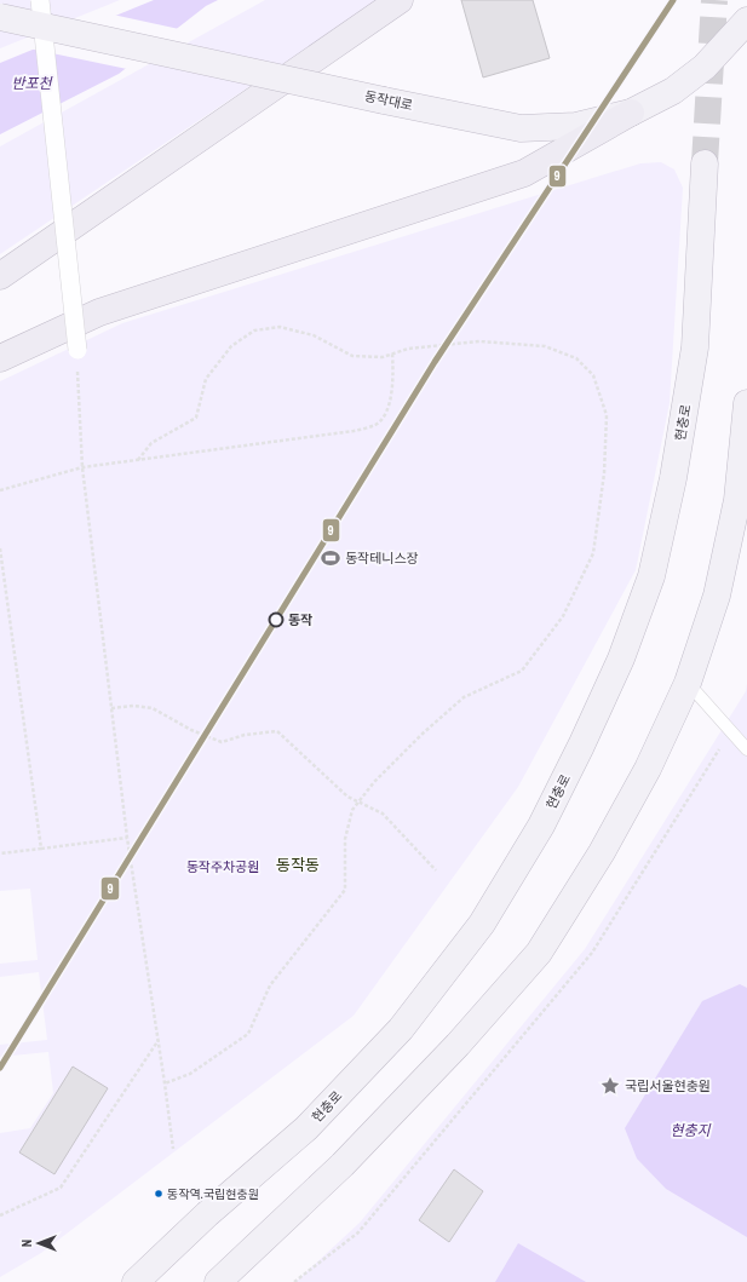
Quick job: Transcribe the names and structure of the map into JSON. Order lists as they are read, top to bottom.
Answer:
{
  "streets": {
    "main road": ["동작대로", "현충로"]
  },
  "districts": ["동작동"],
  "water": ["반포천", "현충지"],
  "parks": ["동작주차공원"],
  "places": {
    "sports": ["동작테니스장"],
    "other": ["동작", "동작역.국립현충원"],
    "place": ["국립서울현충원"]
  },
  "lines": ["transit line 9"],
  "north": "left"
}
